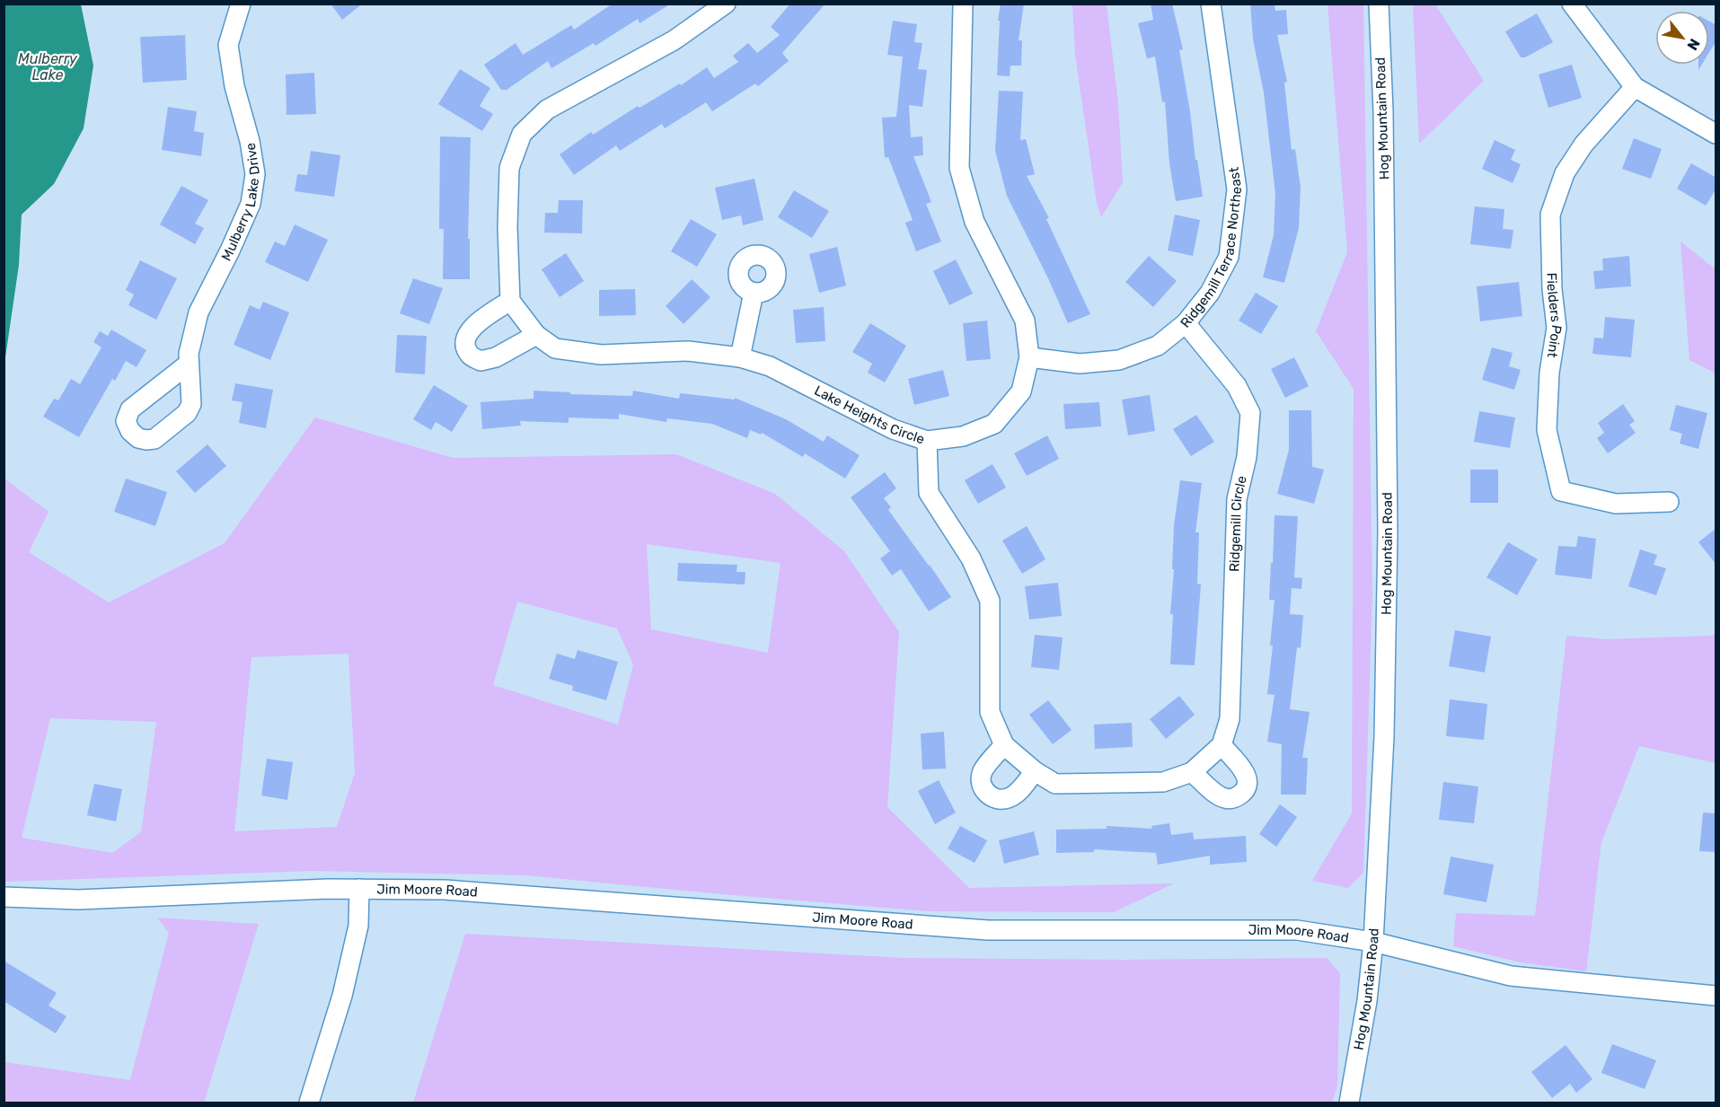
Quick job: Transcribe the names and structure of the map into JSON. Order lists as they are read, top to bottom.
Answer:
{
  "streets": {
    "street": [
      "Hog Mountain Road",
      "Mulberry Lake Drive",
      "Ridgemill Terrace Northeast",
      "Fielders Point",
      "Lake Heights Circle",
      "Ridgemill Circle",
      "Jim Moore Road"
    ]
  },
  "crossings": [
    ["Hog Mountain Road", "Jim Moore Road"],
    ["Ridgemill Terrace Northeast", "Lake Heights Circle"],
    ["Ridgemill Terrace Northeast", "Ridgemill Circle"]
  ],
  "water": ["Mulberry Lake"],
  "north": "bottom right"
}
